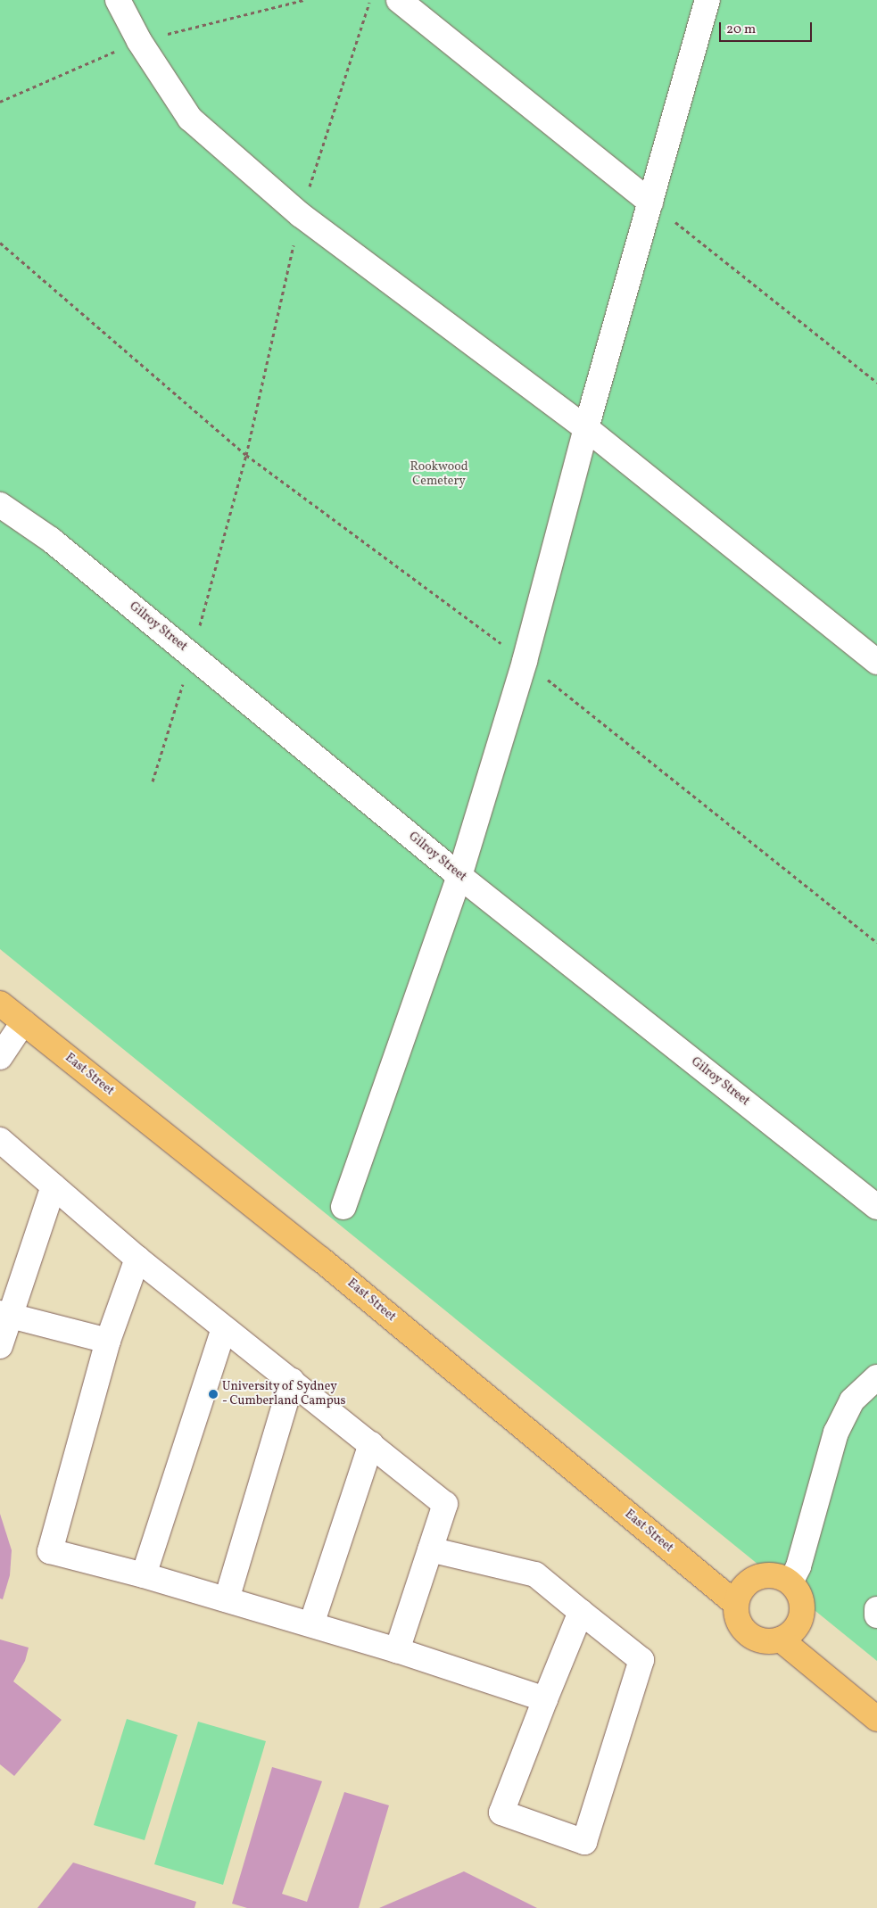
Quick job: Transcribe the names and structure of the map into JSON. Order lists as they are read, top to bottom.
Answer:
{
  "streets": {
    "main road": ["East Street"],
    "street": ["Gilroy Street"]
  },
  "parks": ["Rookwood Cemetery"],
  "places": ["University of Sydney - Cumberland Campus"],
  "scale_bar": "20 m"
}
